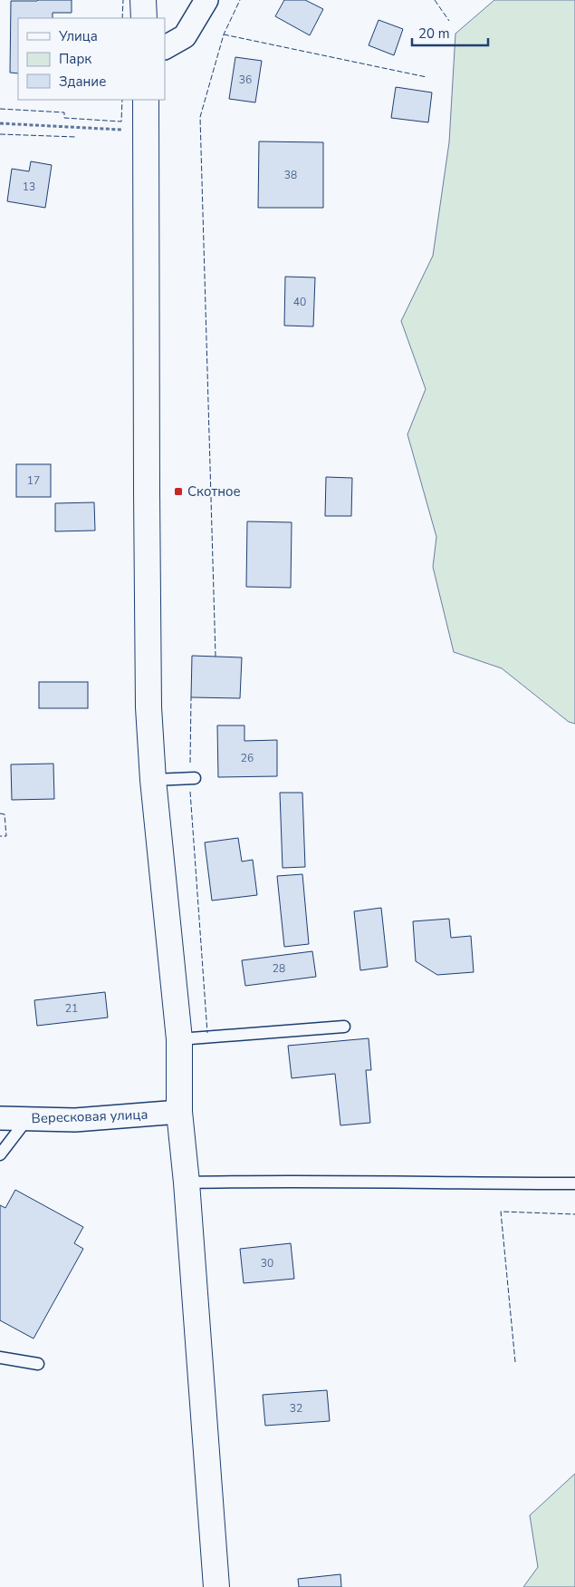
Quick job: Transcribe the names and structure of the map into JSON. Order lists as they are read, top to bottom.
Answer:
{
  "streets": {
    "street": ["Вересковая улица"]
  },
  "places": {
    "transit": ["Скотное"]
  },
  "house_numbers": [
    "36",
    "38",
    "13",
    "40",
    "17",
    "26",
    "28",
    "21",
    "30",
    "32"
  ],
  "legend": ["Улица", "Парк", "Здание"],
  "scale_bar": "20 m"
}
